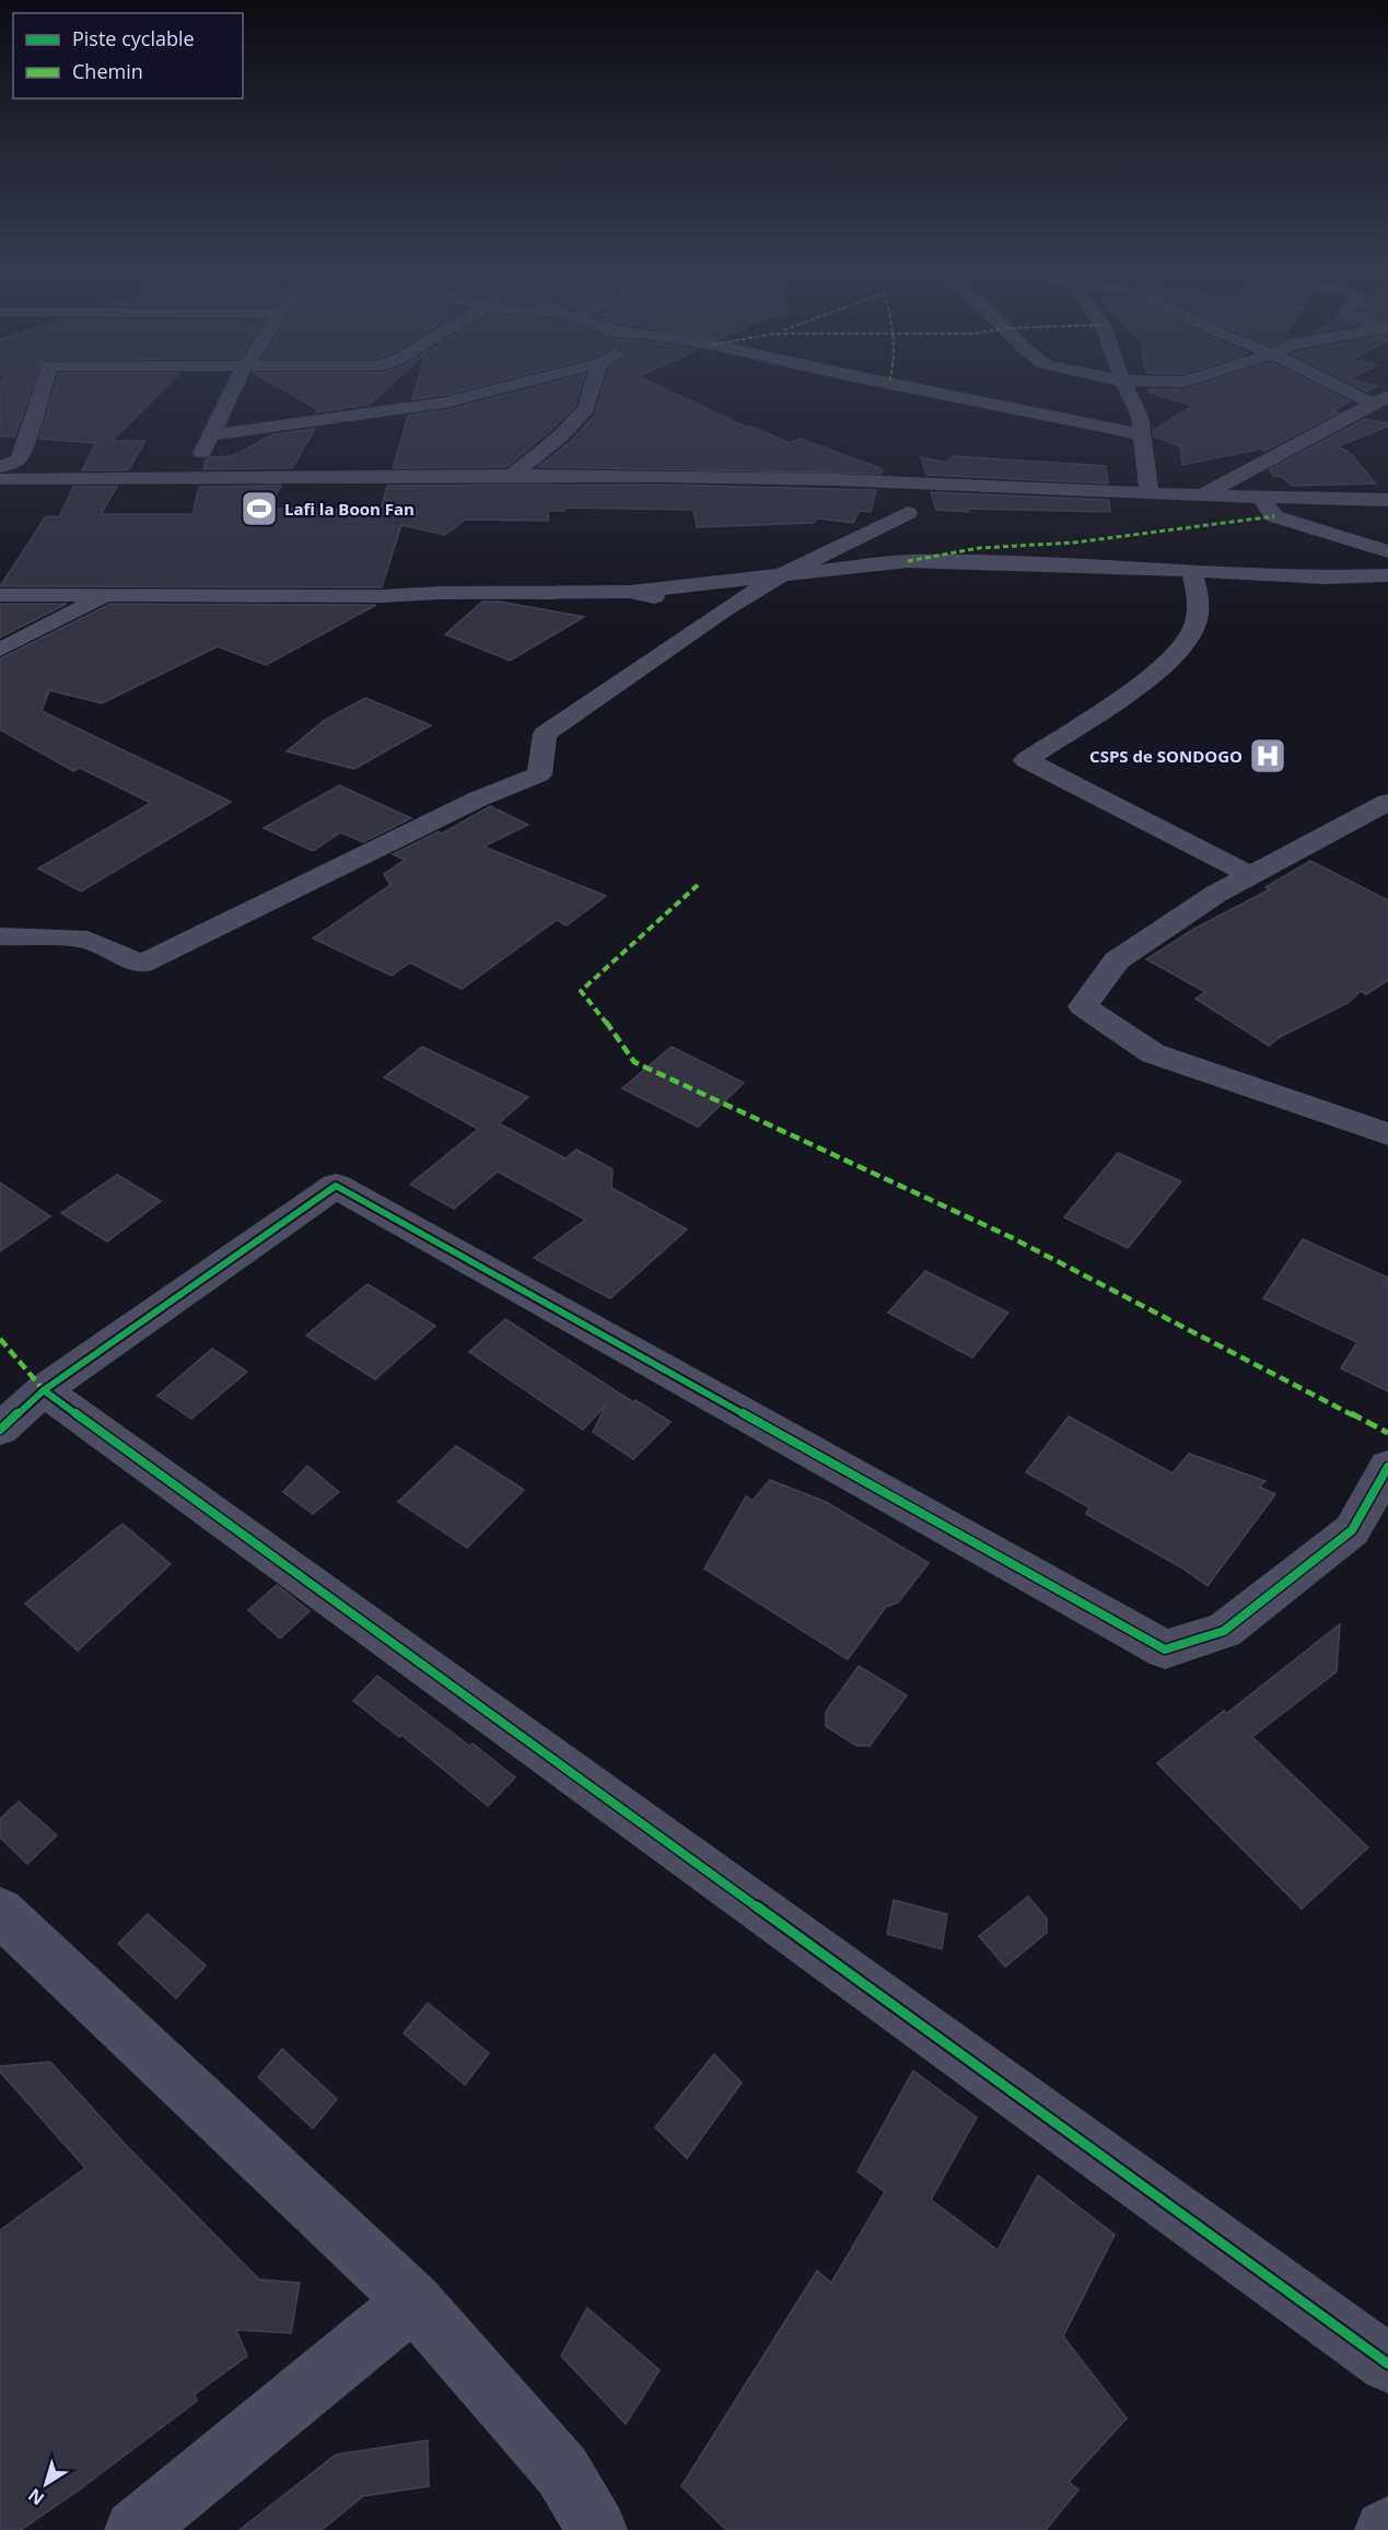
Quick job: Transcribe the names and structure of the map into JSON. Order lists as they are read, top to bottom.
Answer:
{
  "places": {
    "sports": ["Lafi la Boon Fan"],
    "hospital": ["CSPS de SONDOGO"]
  },
  "legend": ["Piste cyclable", "Chemin"],
  "north": "bottom left"
}
